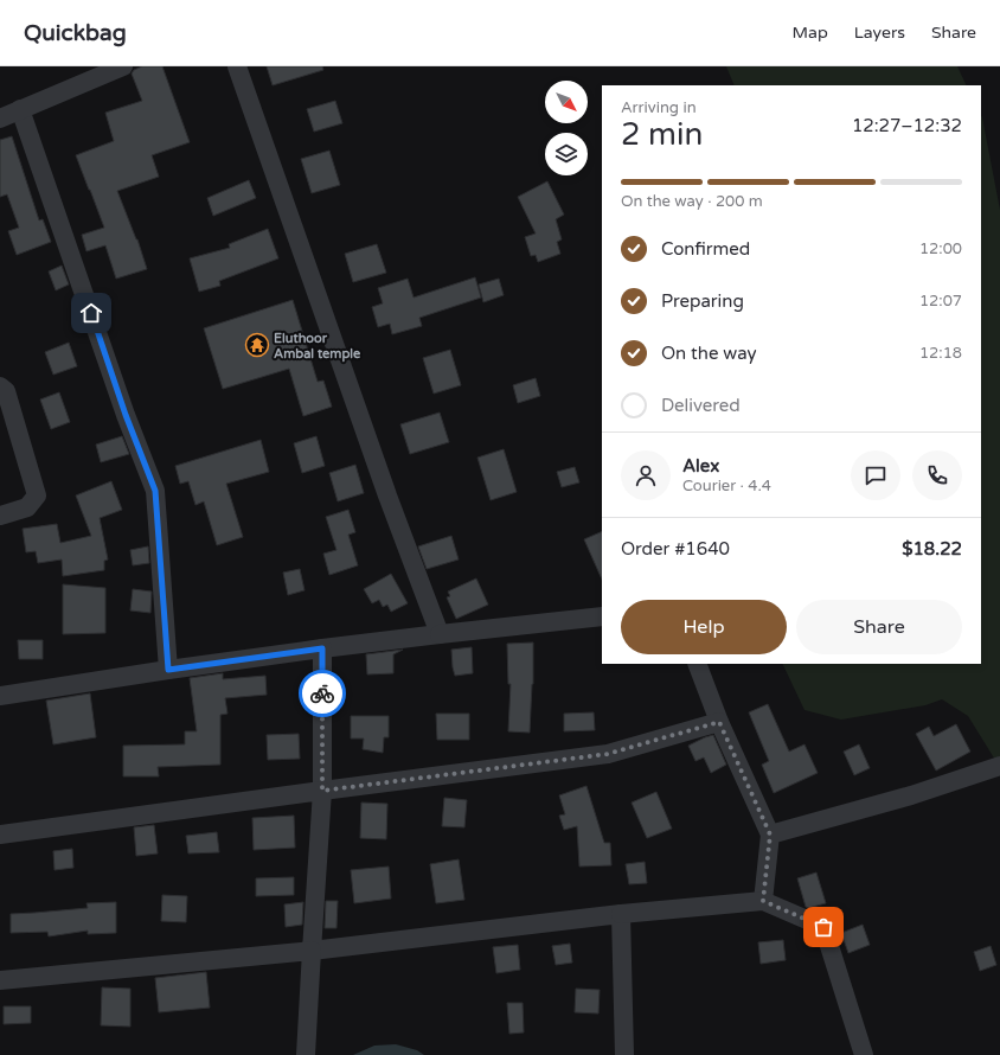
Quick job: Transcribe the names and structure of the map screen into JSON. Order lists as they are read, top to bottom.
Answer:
{
  "places": {
    "temple": ["Eluthoor Ambal temple"]
  },
  "north": "bottom right",
  "page": {
    "header": "Quickbag",
    "nav": ["Map", "Layers", "Share"],
    "heading": ["2 min", "Arriving in", "12:27–12:32"],
    "panel": [
      "Alex",
      "Courier · 4.4",
      "Order #1640",
      "$18.22"
    ],
    "bar": "On the way · 200 m",
    "list": [
      ["Confirmed", "12:00"],
      ["Preparing", "12:07"],
      ["On the way", "12:18"],
      "Delivered"
    ],
    "buttons": ["Help", "Share"]
  }
}
